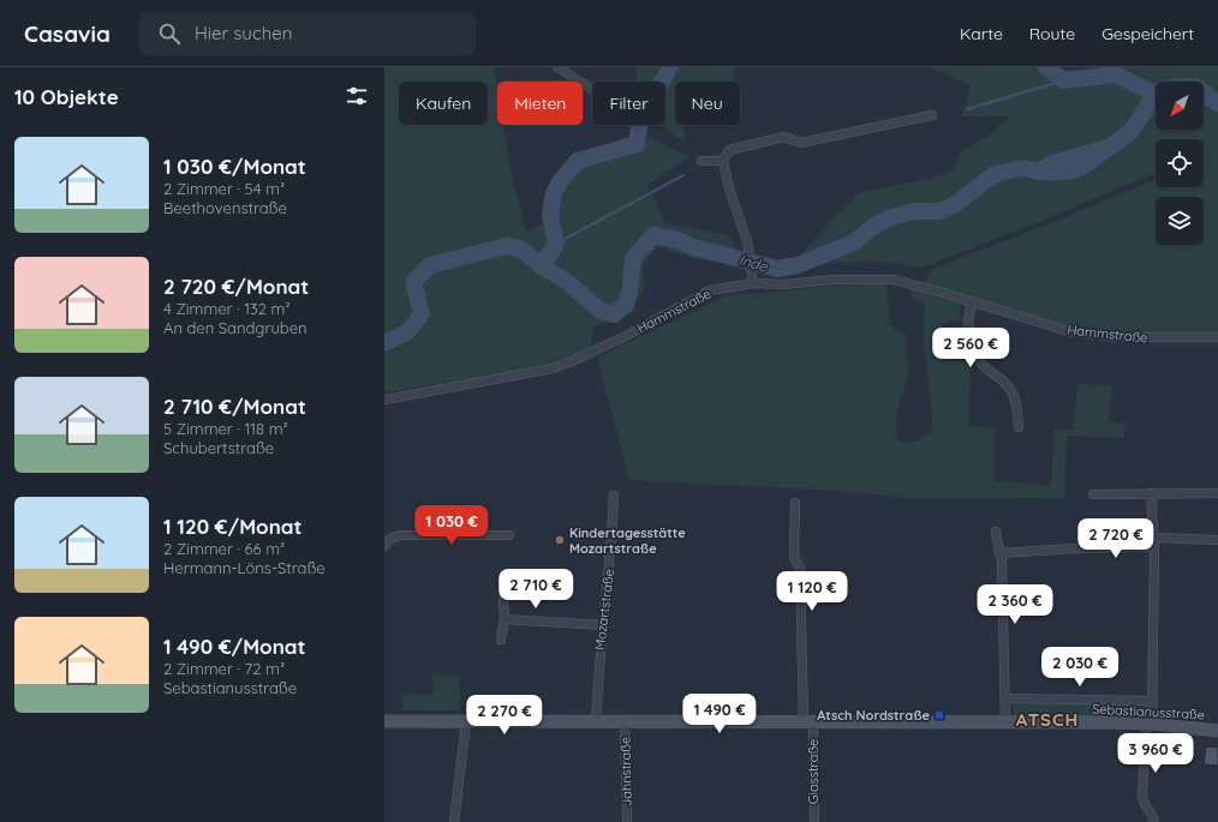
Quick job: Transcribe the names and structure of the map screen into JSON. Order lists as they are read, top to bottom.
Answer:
{
  "streets": {
    "main road": ["Sebastianusstraße"],
    "street": [
      "Hammstraße",
      "Mozartstraße",
      "Jahnstraße",
      "Glasstraße"
    ]
  },
  "crossings": [
    ["Mozartstraße", "Sebastianusstraße"],
    ["Sebastianusstraße", "Jahnstraße"],
    ["Sebastianusstraße", "Glasstraße"]
  ],
  "districts": ["ATSCH"],
  "water": ["Inde"],
  "places": {
    "other": ["Kindertagesstätte Mozartstraße"],
    "transit": ["Atsch Nordstraße"]
  },
  "north": "bottom left",
  "page": {
    "header": "Casavia",
    "search": "Hier suchen",
    "nav": ["Karte", "Route", "Gespeichert"],
    "heading": "10 Objekte",
    "chip": [
      "Kaufen",
      "Mieten",
      "Filter",
      "Neu"
    ],
    "list": [
      {
        "name": "1 030 €/Monat",
        "note": "2 Zimmer · 54 m² · Beethovenstraße"
      },
      {
        "name": "2 720 €/Monat",
        "note": "4 Zimmer · 132 m² · An den Sandgruben"
      },
      {
        "name": "2 710 €/Monat",
        "note": "5 Zimmer · 118 m² · Schubertstraße"
      },
      {
        "name": "1 120 €/Monat",
        "note": "2 Zimmer · 66 m² · Hermann-Löns-Straße"
      },
      {
        "name": "1 490 €/Monat",
        "note": "2 Zimmer · 72 m² · Sebastianusstraße"
      }
    ],
    "price": [
      "2 560 €",
      "1 030 €",
      "2 720 €",
      "2 710 €",
      "1 120 €",
      "2 360 €",
      "2 030 €",
      "1 490 €",
      "2 270 €",
      "3 960 €"
    ]
  }
}
